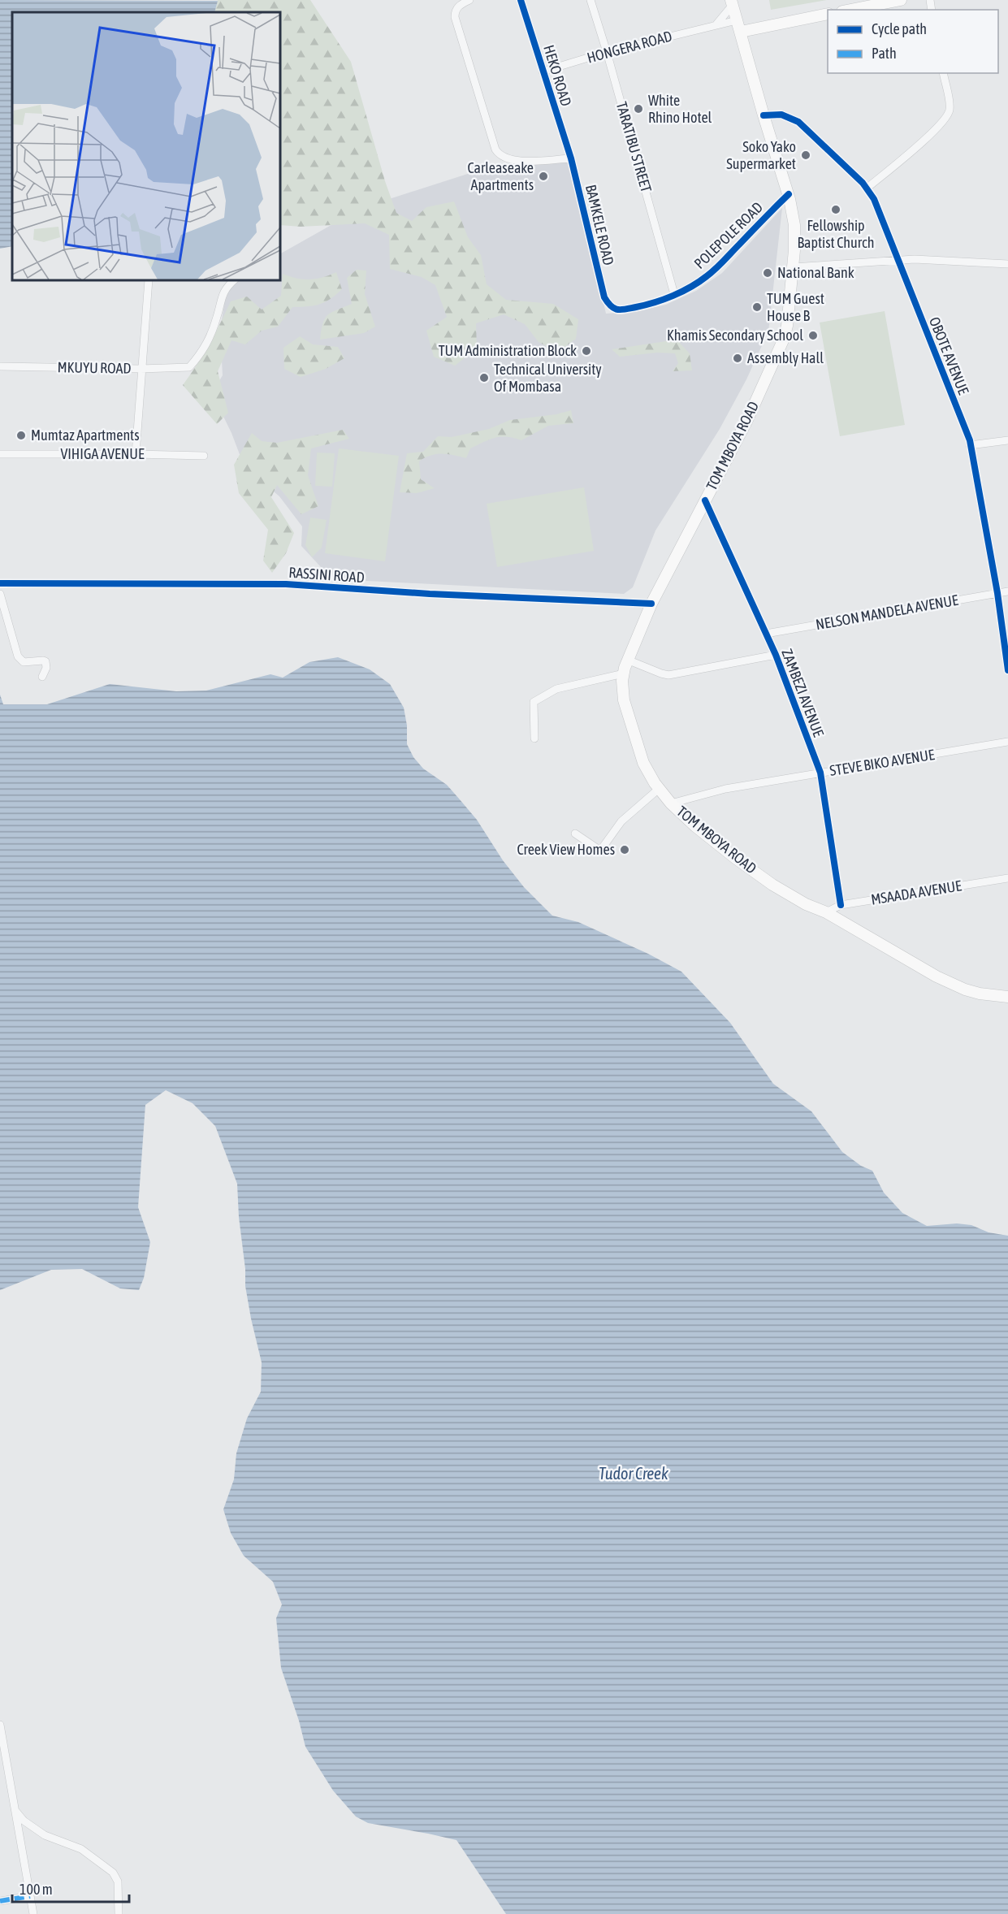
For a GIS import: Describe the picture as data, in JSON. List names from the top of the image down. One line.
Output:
{"streets":{"main road":["TOM MBOYA ROAD"],"street":["HONGERA ROAD","HEKO ROAD","TARATIBU STREET","BAMKELE ROAD","POLEPOLE ROAD","OBOTE AVENUE","MKUYU ROAD","VIHIGA AVENUE","RASSINI ROAD","NELSON MANDELA AVENUE","ZAMBEZI AVENUE","STEVE BIKO AVENUE","MSAADA AVENUE"]},"crossings":[["HONGERA ROAD","HEKO ROAD"],["HONGERA ROAD","TARATIBU STREET"],["HONGERA ROAD","TOM MBOYA ROAD"],["HEKO ROAD","BAMKELE ROAD"],["TARATIBU STREET","POLEPOLE ROAD"],["BAMKELE ROAD","POLEPOLE ROAD"],["POLEPOLE ROAD","TOM MBOYA ROAD"],["OBOTE AVENUE","TOM MBOYA ROAD"],["OBOTE AVENUE","NELSON MANDELA AVENUE"],["TOM MBOYA ROAD","RASSINI ROAD"],["TOM MBOYA ROAD","ZAMBEZI AVENUE"],["TOM MBOYA ROAD","STEVE BIKO AVENUE"],["TOM MBOYA ROAD","MSAADA AVENUE"],["NELSON MANDELA AVENUE","ZAMBEZI AVENUE"],["ZAMBEZI AVENUE","STEVE BIKO AVENUE"],["ZAMBEZI AVENUE","MSAADA AVENUE"]],"water":["Tudor Creek"],"places":["White Rhino Hotel","Soko Yako Supermarket","Carleaseake Apartments","Fellowship Baptist Church","National Bank","TUM Guest House B","Khamis Secondary School","TUM Administration Block","Assembly Hall","Technical University Of Mombasa","Mumtaz Apartments","Creek View Homes"],"legend":["Cycle path","Path"],"scale_bar":"100 m"}
